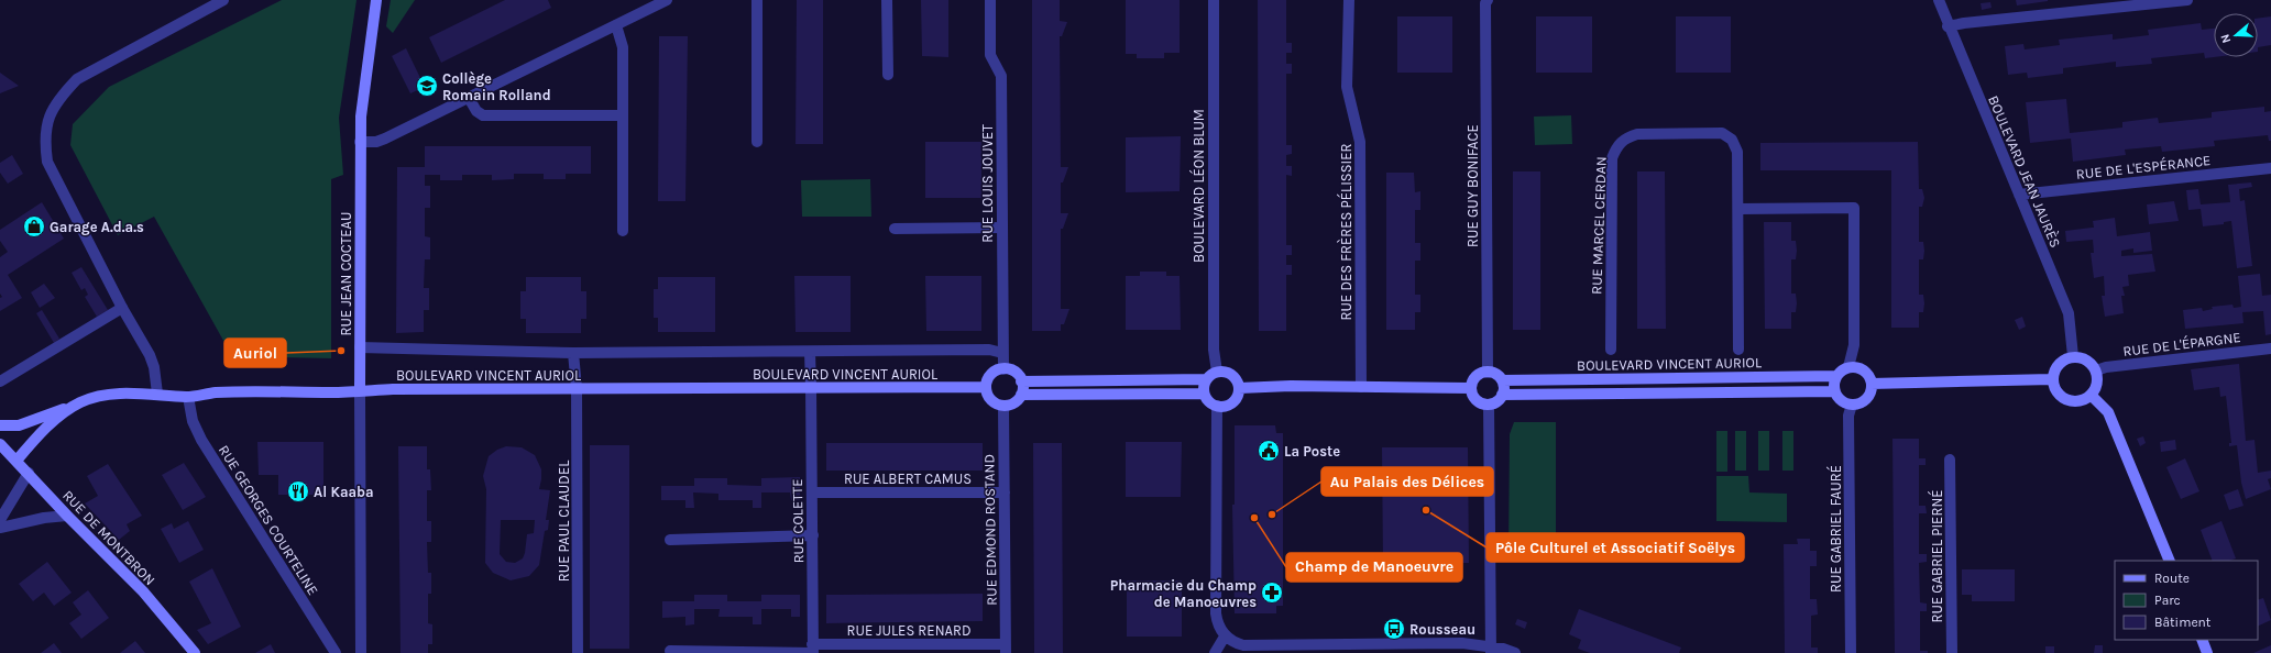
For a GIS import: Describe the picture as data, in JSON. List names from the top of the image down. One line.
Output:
{"streets":{"street":["RUE DE L'ESPÉRANCE","BOULEVARD JEAN JAURÈS","RUE LOUIS JOUVET","BOULEVARD LÉON BLUM","RUE GUY BONIFACE","RUE MARCEL CERDAN","RUE DES FRÈRES PÉLISSIER","RUE JEAN COCTEAU","RUE DE L'ÉPARGNE","BOULEVARD VINCENT AURIOL","RUE ALBERT CAMUS","RUE GEORGES COURTELINE","RUE PAUL CLAUDEL","RUE COLETTE","RUE GABRIEL FAURÉ","RUE EDMOND ROSTAND","RUE DE MONTBRON","RUE GABRIEL PIERNÉ","RUE JULES RENARD"]},"crossings":[["RUE DE L'ESPÉRANCE","BOULEVARD JEAN JAURÈS"],["BOULEVARD JEAN JAURÈS","RUE DE L'ÉPARGNE"],["RUE LOUIS JOUVET","BOULEVARD VINCENT AURIOL"],["RUE LOUIS JOUVET","RUE EDMOND ROSTAND"],["RUE GUY BONIFACE","BOULEVARD VINCENT AURIOL"],["RUE JEAN COCTEAU","BOULEVARD VINCENT AURIOL"],["BOULEVARD VINCENT AURIOL","RUE GEORGES COURTELINE"],["BOULEVARD VINCENT AURIOL","RUE PAUL CLAUDEL"],["BOULEVARD VINCENT AURIOL","RUE COLETTE"],["BOULEVARD VINCENT AURIOL","RUE GABRIEL FAURÉ"],["BOULEVARD VINCENT AURIOL","RUE EDMOND ROSTAND"],["BOULEVARD VINCENT AURIOL","RUE DE MONTBRON"],["RUE ALBERT CAMUS","RUE COLETTE"],["RUE ALBERT CAMUS","RUE EDMOND ROSTAND"],["RUE COLETTE","RUE JULES RENARD"],["RUE EDMOND ROSTAND","RUE JULES RENARD"]],"places":{"school or university":["Collège Romain Rolland"],"shop":["Garage A.d.a.s"],"other":["Auriol","Pôle Culturel et Associatif Soëlys","Au Palais des Délices","Champ de Manoeuvre"],"public building":["La Poste"],"restaurant":["Al Kaaba"],"pharmacy":["Pharmacie du Champ de Manoeuvres"],"bus stop":["Rousseau"]},"legend":["Route","Parc","Bâtiment"],"north":"left"}
